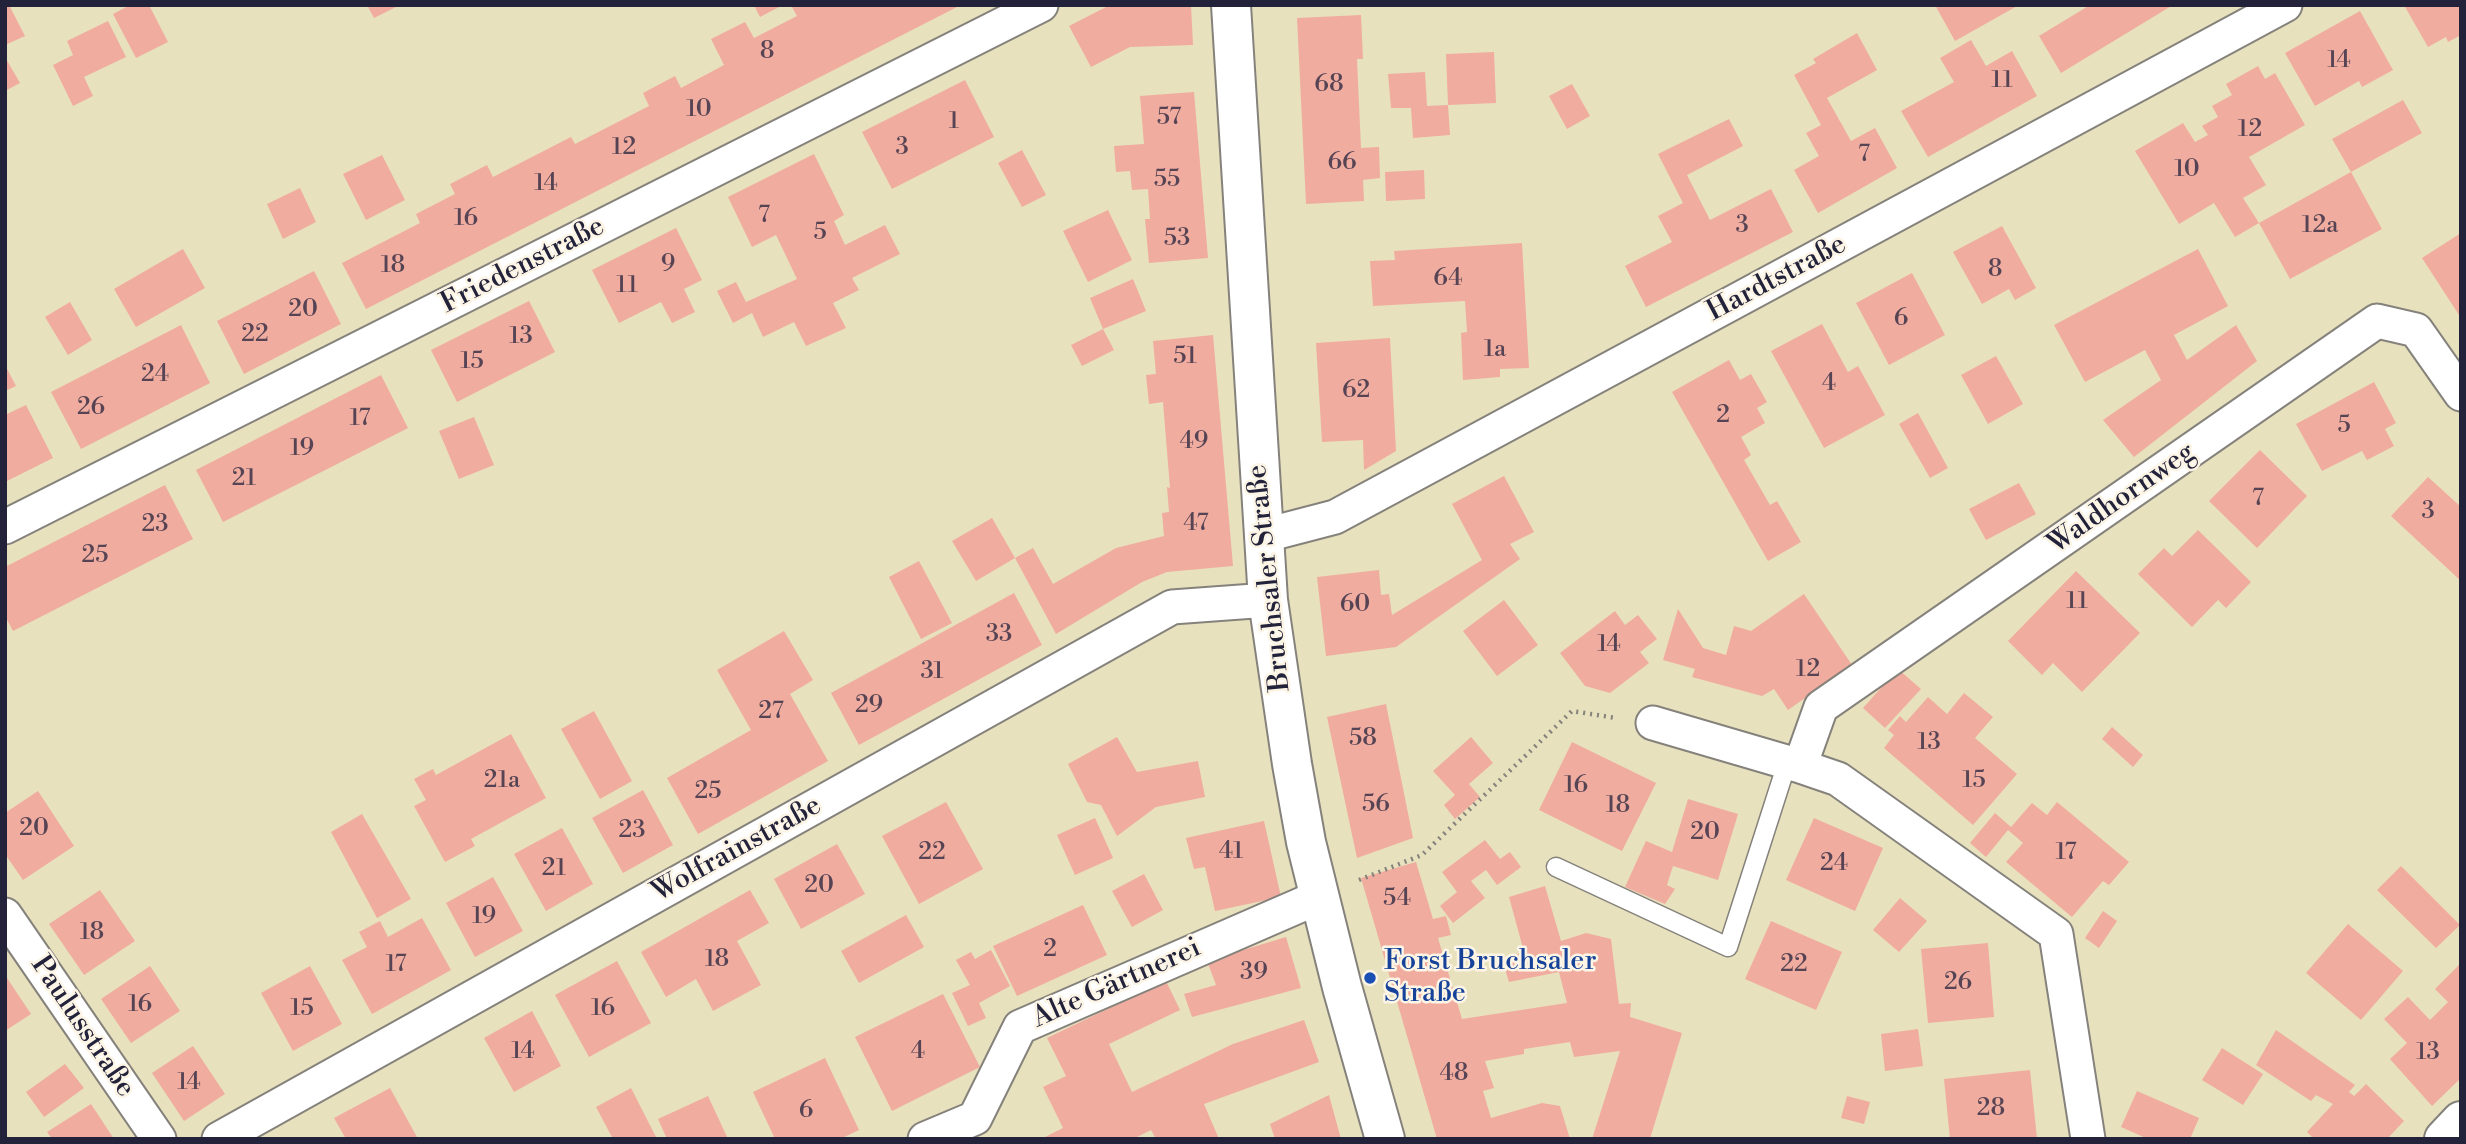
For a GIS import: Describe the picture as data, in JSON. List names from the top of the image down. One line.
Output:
{"streets":{"street":["Friedenstraße","Hardtstraße","Waldhornweg","Bruchsaler Straße","Wolfrainstraße","Alte Gärtnerei","Paulusstraße"]},"crossings":[["Hardtstraße","Bruchsaler Straße"],["Bruchsaler Straße","Wolfrainstraße"],["Bruchsaler Straße","Alte Gärtnerei"]],"places":["Forst Bruchsaler Straße"],"house_numbers":["8","14","11","68","10","57","1","12","12","3","7","66","10","55","14","7","16","3","12a","5","53","9","18","8","64","11","20","6","22","13","1a","51","15","24","4","62","26","2","17","5","49","19","21","7","3","47","23","25","11","60","33","14","12","31","29","27","58","13","21a","15","16","25","56","18","20","23","20","41","22","17","24","21","20","54","19","18","2","18","17","22","39","26","16","15","16","14","4","13","48","14","28","6"]}
